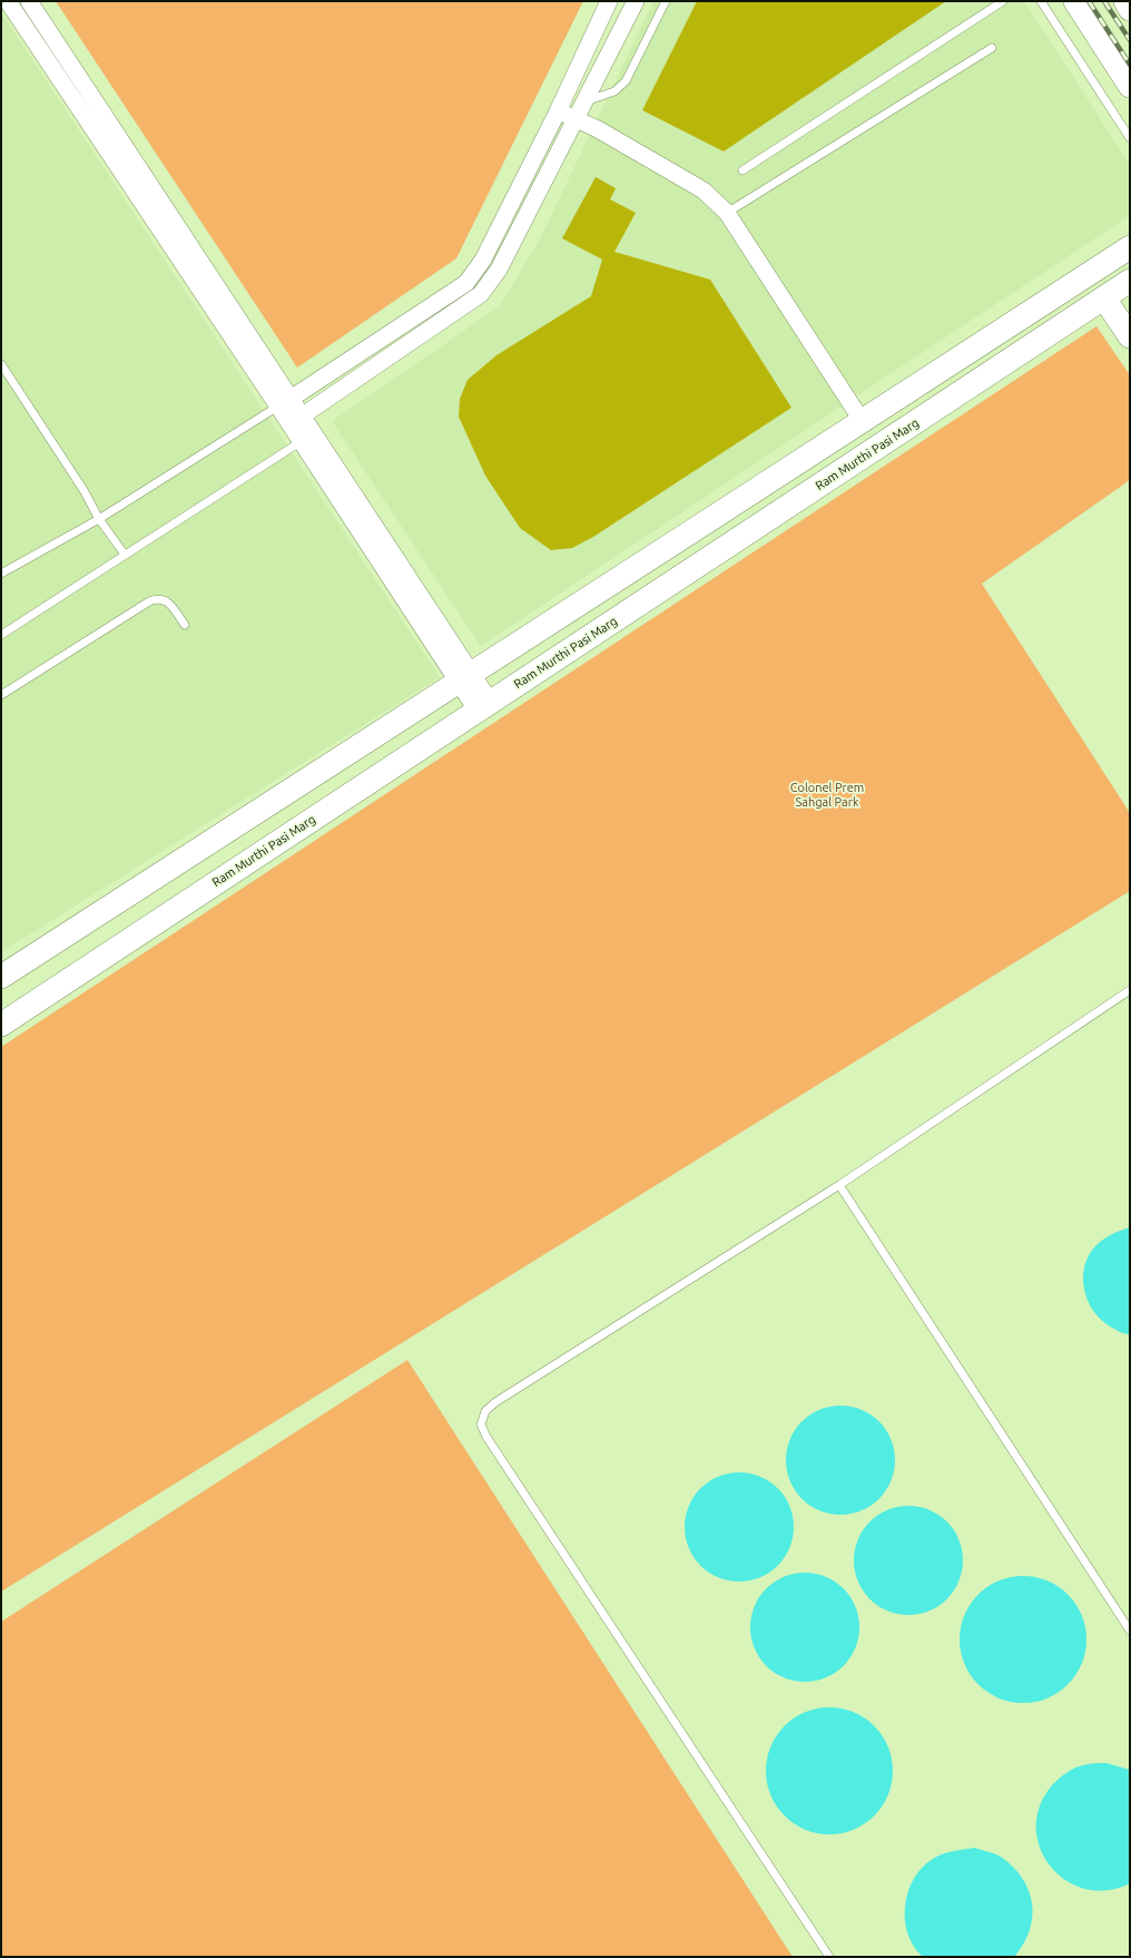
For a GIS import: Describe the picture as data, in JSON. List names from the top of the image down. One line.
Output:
{"streets":{"street":["Ram Murthi Pasi Marg"]},"parks":["Colonel Prem Sahgal Park"]}
